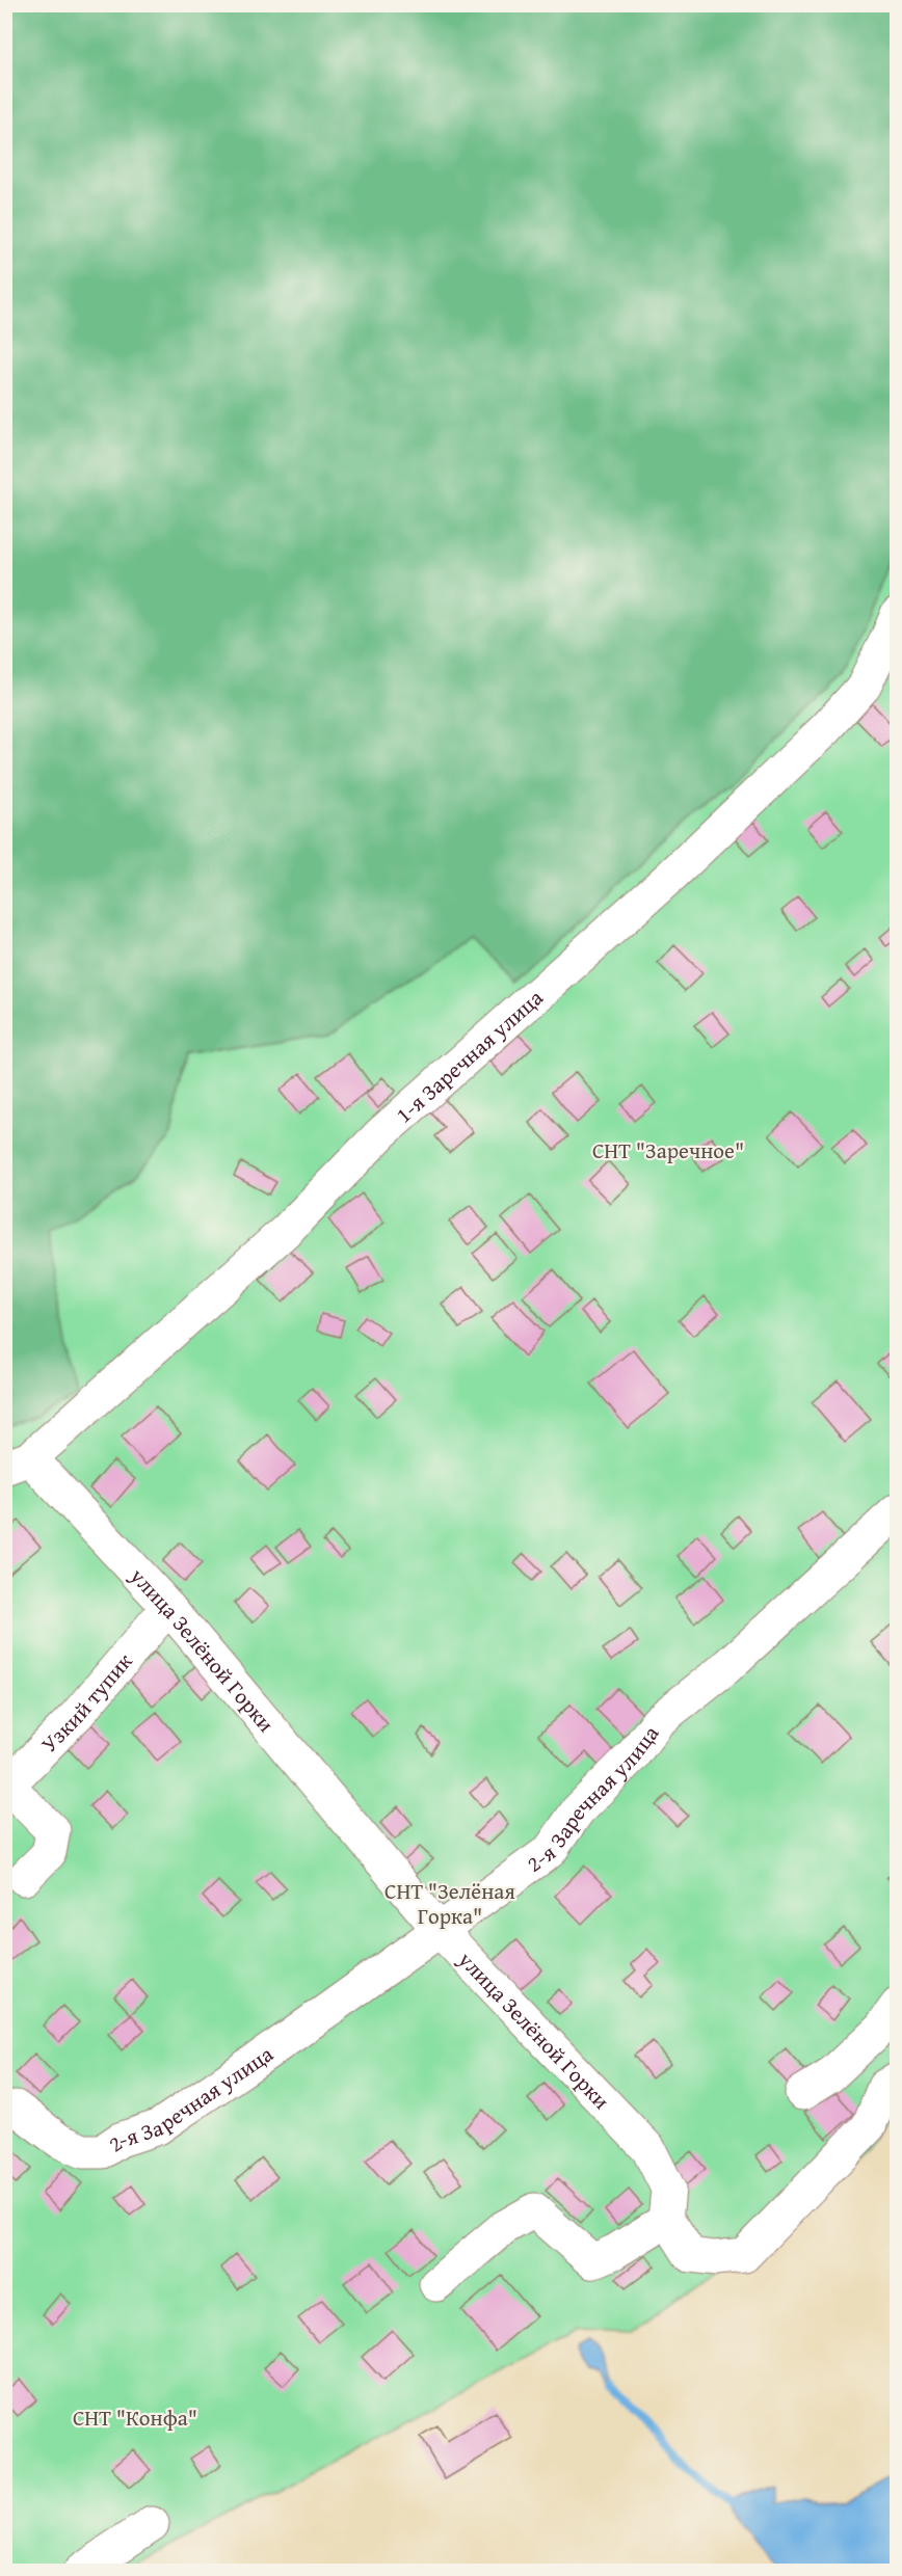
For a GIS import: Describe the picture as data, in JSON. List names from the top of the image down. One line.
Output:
{"streets":{"street":["1-я Заречная улица","улица Зелёной Горки","Узкий тупик","2-я Заречная улица"]},"crossings":[["1-я Заречная улица","улица Зелёной Горки"],["улица Зелёной Горки","Узкий тупик"],["улица Зелёной Горки","2-я Заречная улица"]],"parks":["СНТ \"Заречное\"","СНТ \"Зелёная Горка\"","СНТ \"Конфа\""]}
